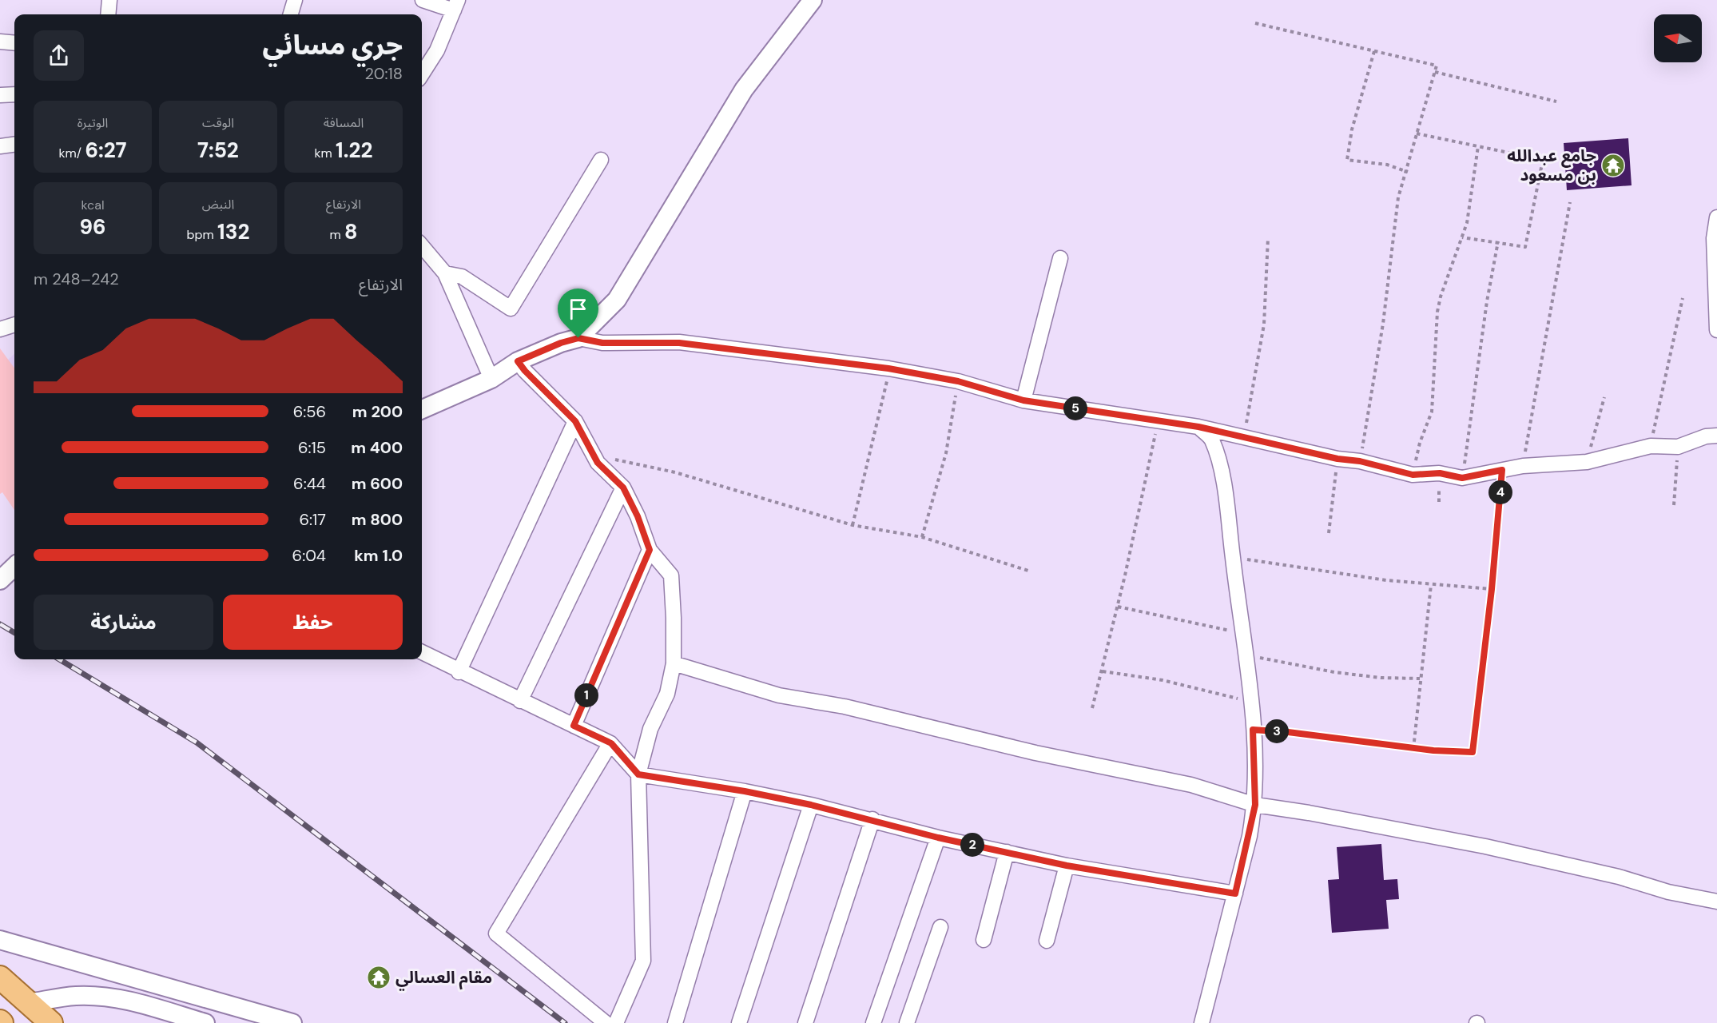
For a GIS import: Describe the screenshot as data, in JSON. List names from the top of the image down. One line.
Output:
{"places":{"temple":["جامع عبدالله بن مسعود","مقام العسالي"]},"north":"left","page":{"heading":["جري مسائي","20:18"],"stats":[["المسافة","1.22 km"],["الوقت","7:52"],["الوتيرة","6:27 /km"],["الارتفاع","8 m"],["النبض","132 bpm"],["kcal","96"]],"chart":["الارتفاع","242–248 m"],"list":[{"name":"200 m","note":"6:56"},{"name":"400 m","note":"6:15"},{"name":"600 m","note":"6:44"},{"name":"800 m","note":"6:17"},{"name":"1.0 km","note":"6:04"}],"pins":["5","4","1","3","2"],"buttons":["حفظ","مشاركة"]}}
